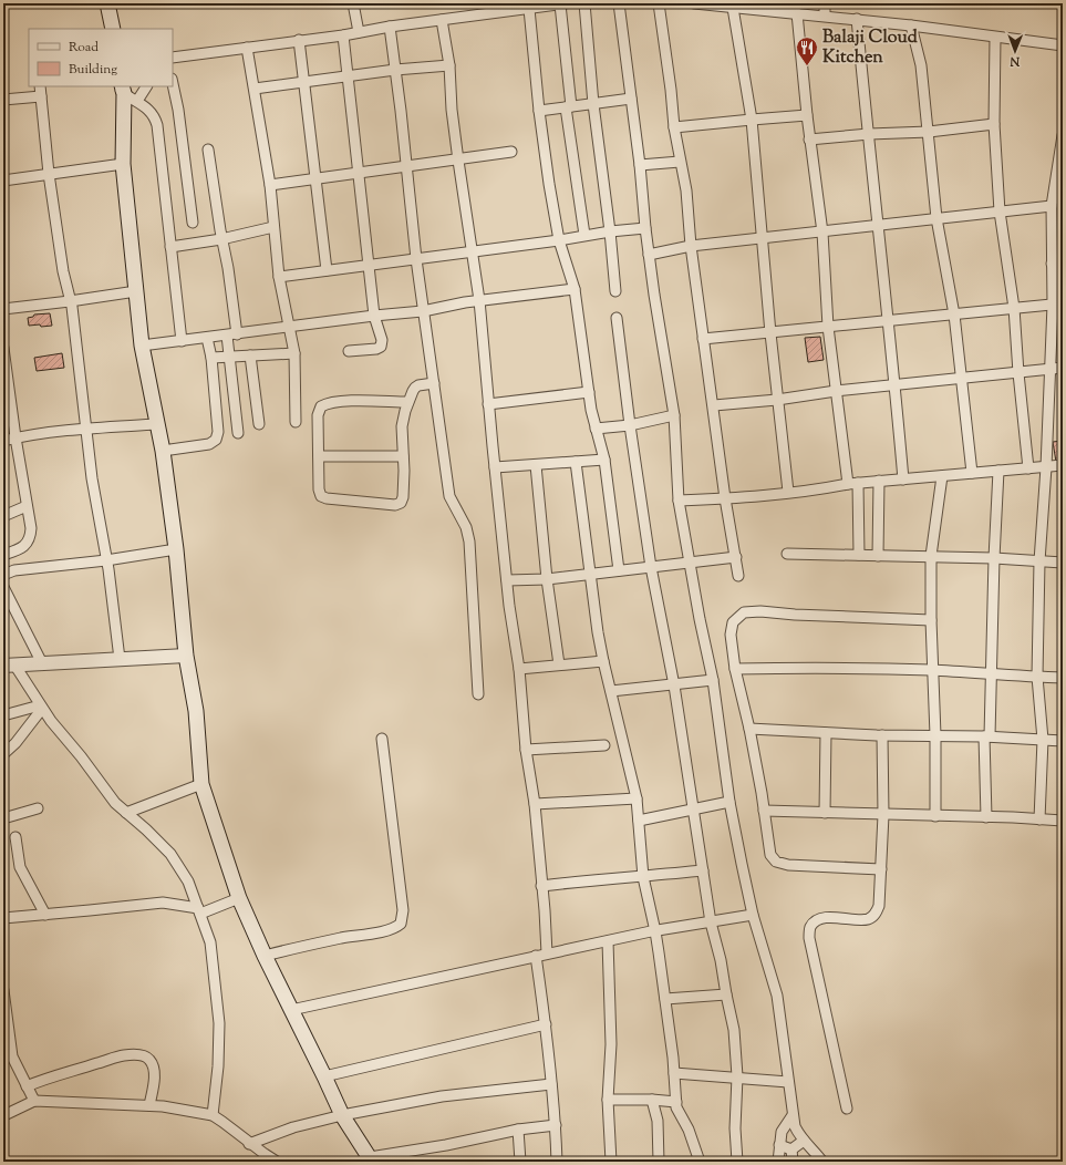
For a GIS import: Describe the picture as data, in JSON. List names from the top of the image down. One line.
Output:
{"places":{"restaurant":["Balaji Cloud Kitchen"]},"legend":["Road","Building"],"north":"bottom"}
